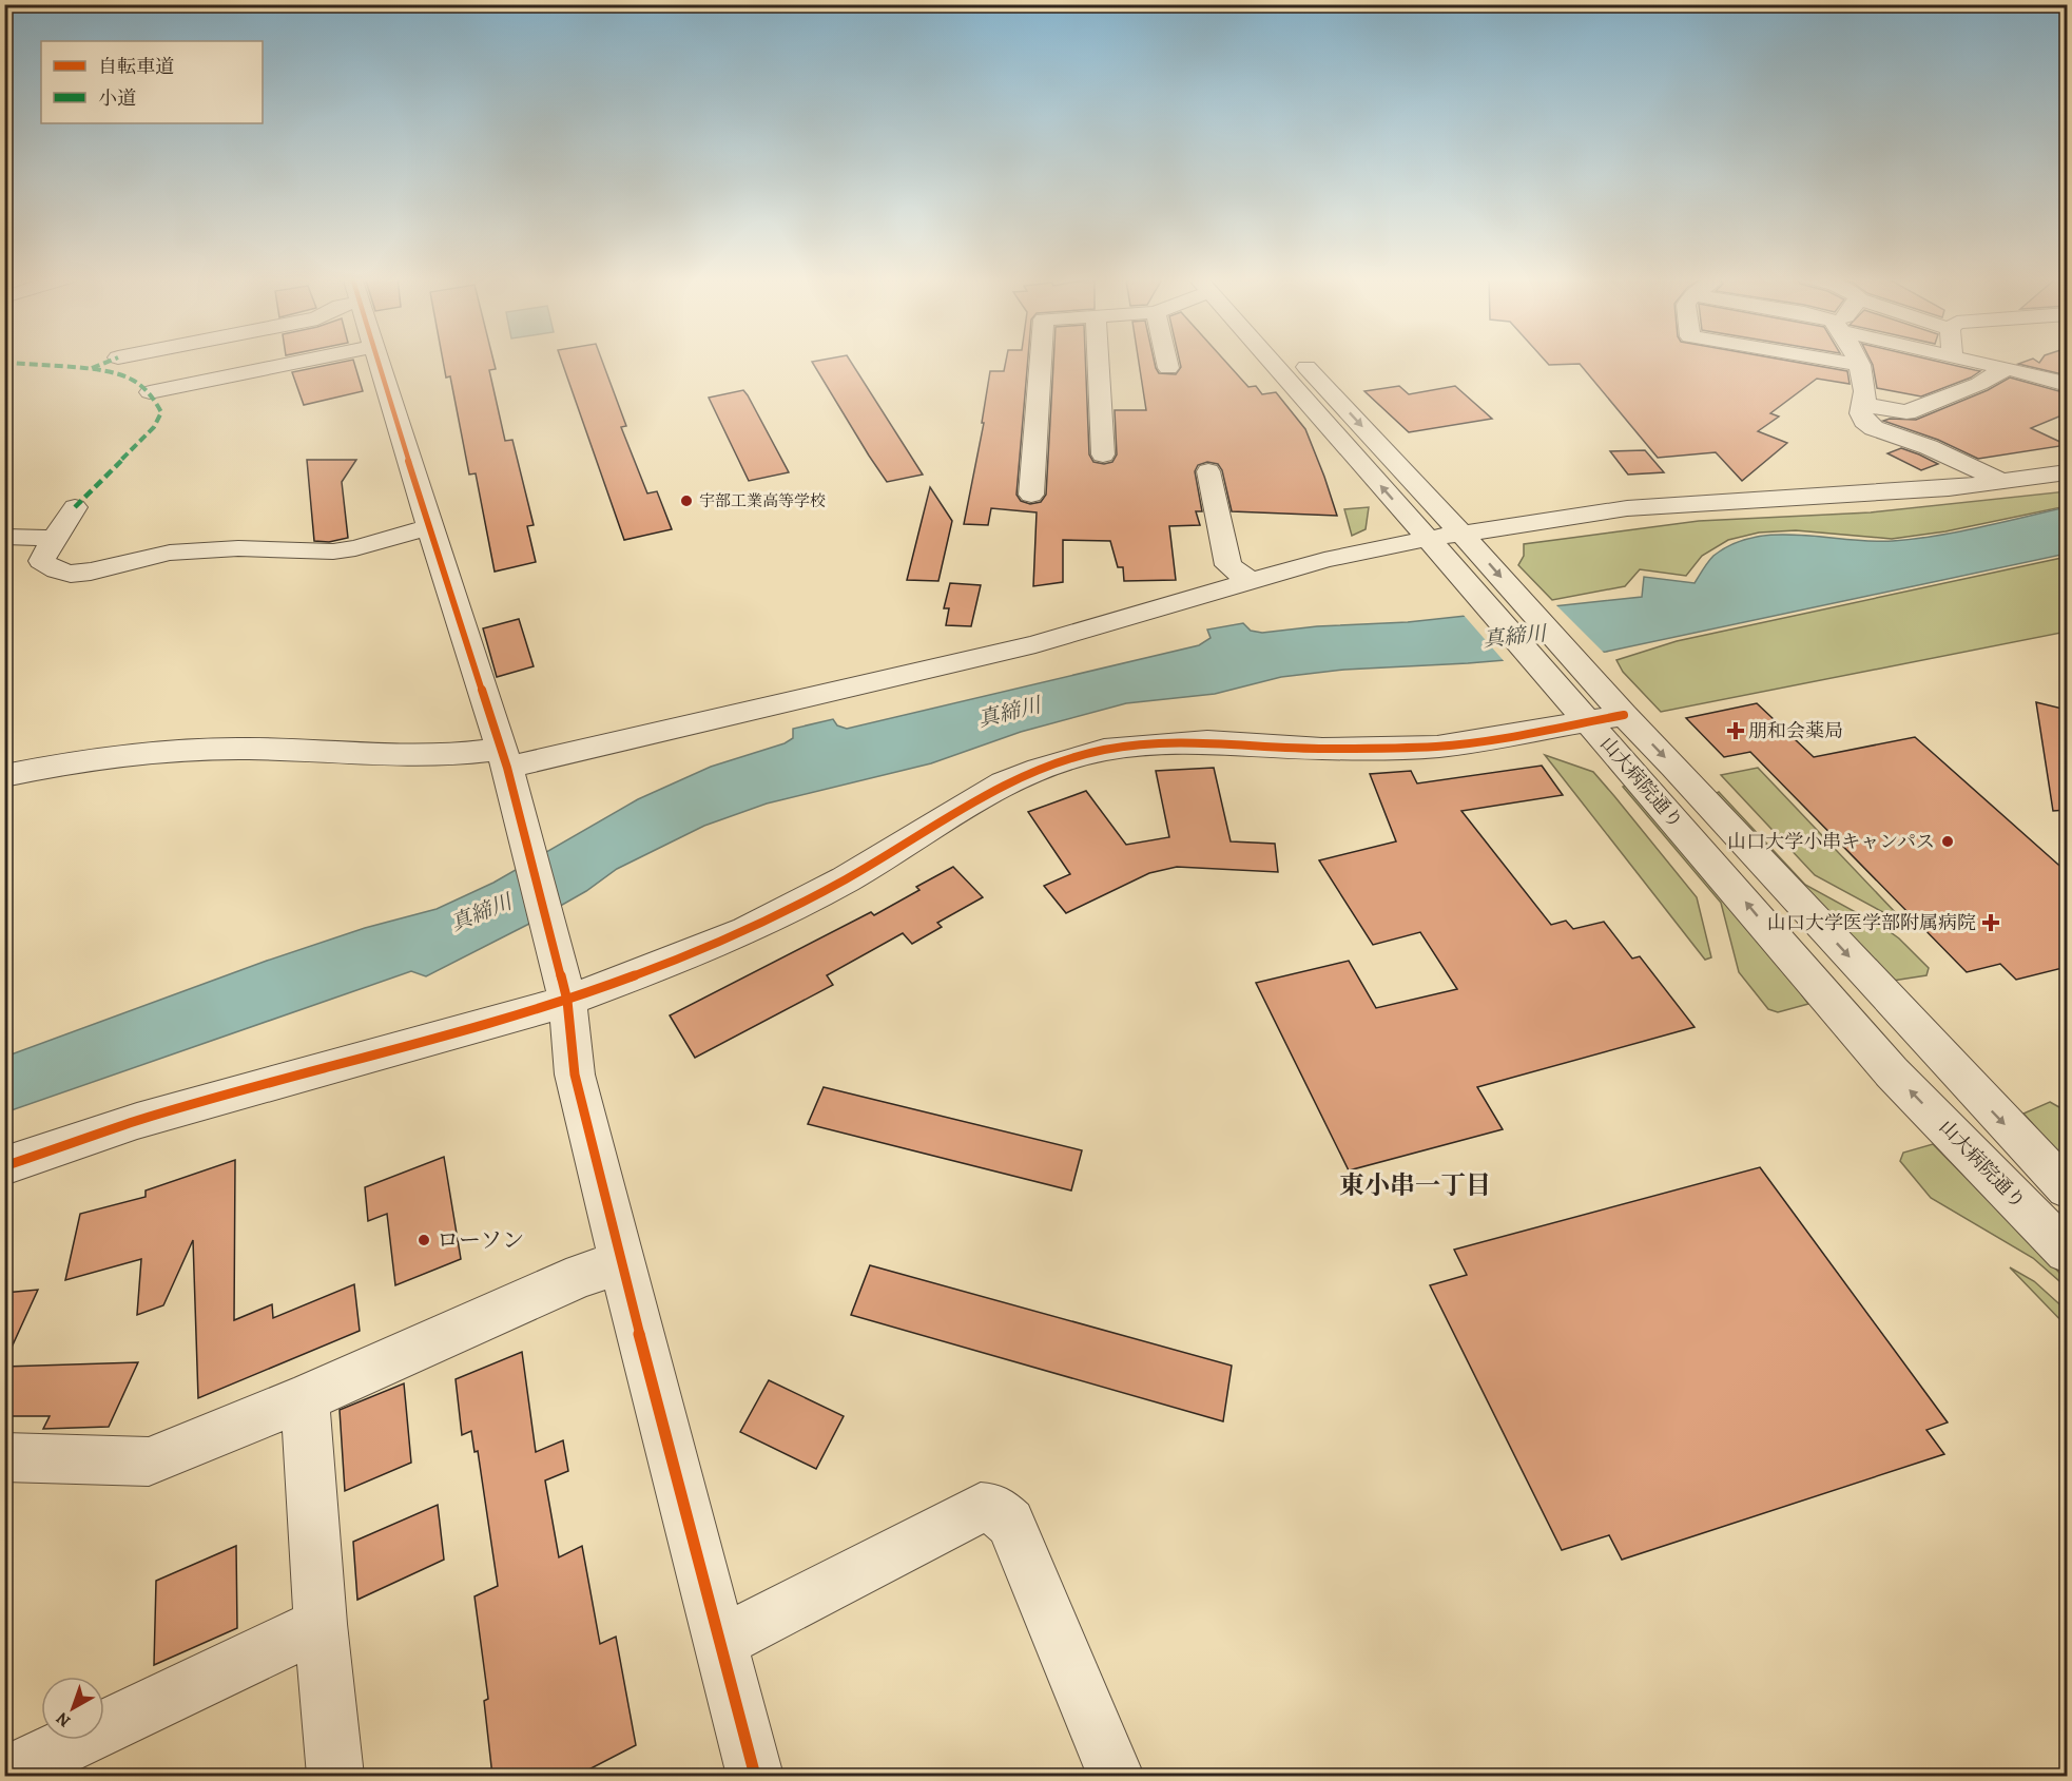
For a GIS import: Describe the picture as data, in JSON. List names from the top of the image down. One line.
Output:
{"streets":{"street":["山大病院通り"]},"districts":["東小串一丁目"],"water":["真締川"],"places":{"other":["宇部工業高等学校","山口大学小串キャンパス","ローソン"],"health":["朋和会薬局","山口大学医学部附属病院"]},"legend":["自転車道","小道"],"north":"bottom left"}
